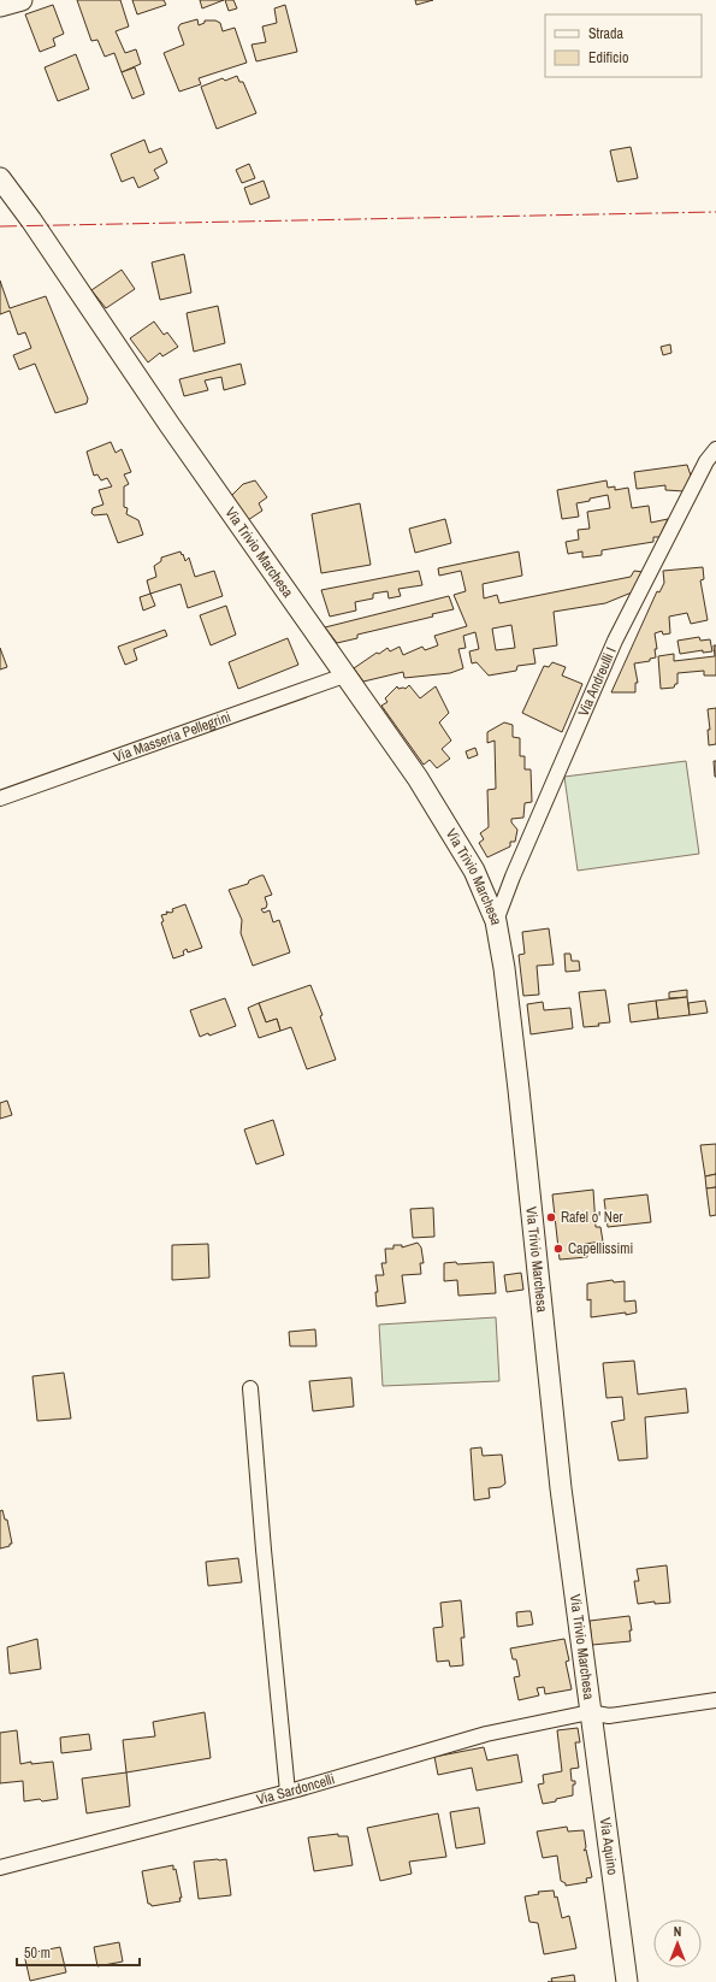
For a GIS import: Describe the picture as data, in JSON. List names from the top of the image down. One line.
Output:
{"streets":{"street":["Via Trivio Marchesa","Via Andreulli I","Via Masseria Pellegrini","Via Sardoncelli","Via Aquino"]},"crossings":[["Via Trivio Marchesa","Via Andreulli I"],["Via Trivio Marchesa","Via Masseria Pellegrini"],["Via Trivio Marchesa","Via Sardoncelli"],["Via Trivio Marchesa","Via Aquino"],["Via Sardoncelli","Via Aquino"]],"places":["Rafel o' Ner","Capellissimi"],"legend":["Strada","Edificio"],"scale_bar":"50 m","north":"top"}
